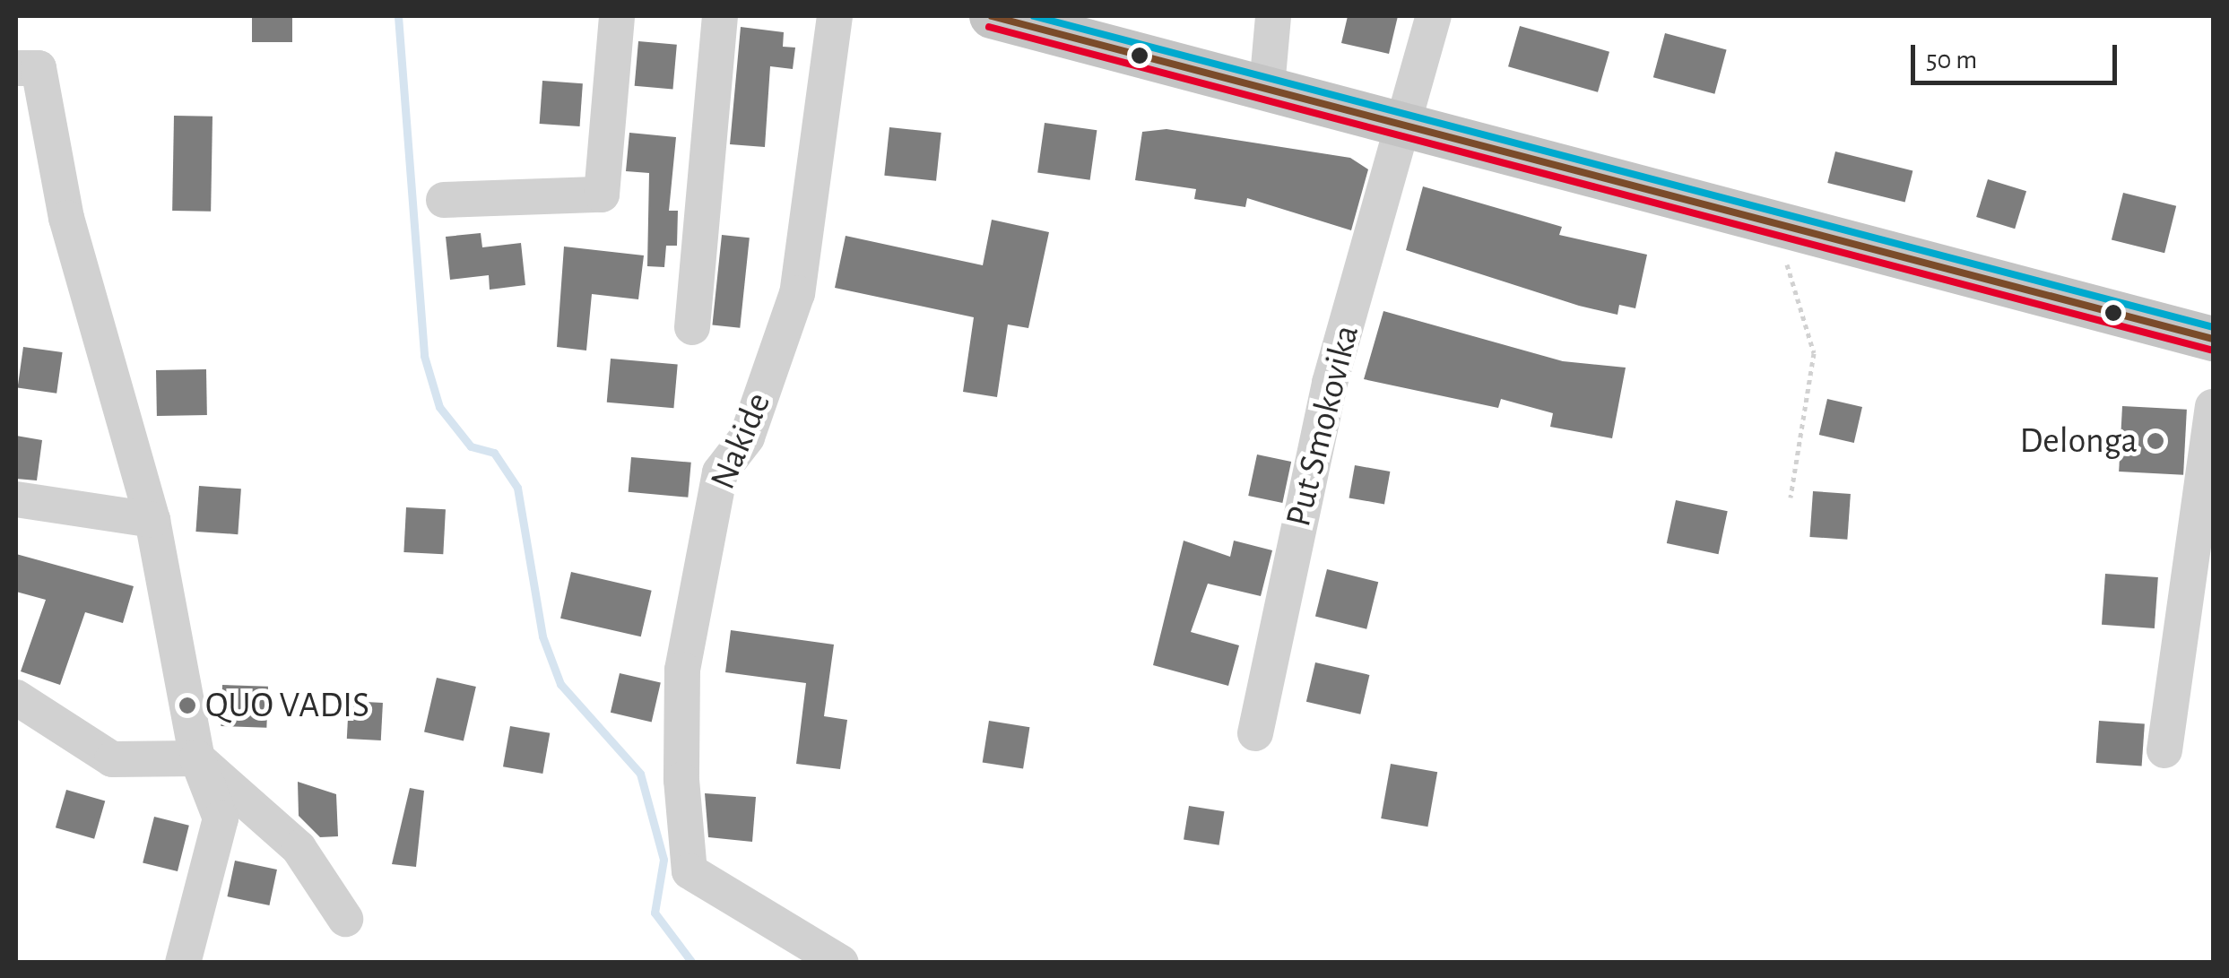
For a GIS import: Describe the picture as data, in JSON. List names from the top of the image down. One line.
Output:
{"streets":{"street":["Put Smokovika","Nakide"]},"places":["Delonga","QUO VADIS"],"scale_bar":"50 m"}
